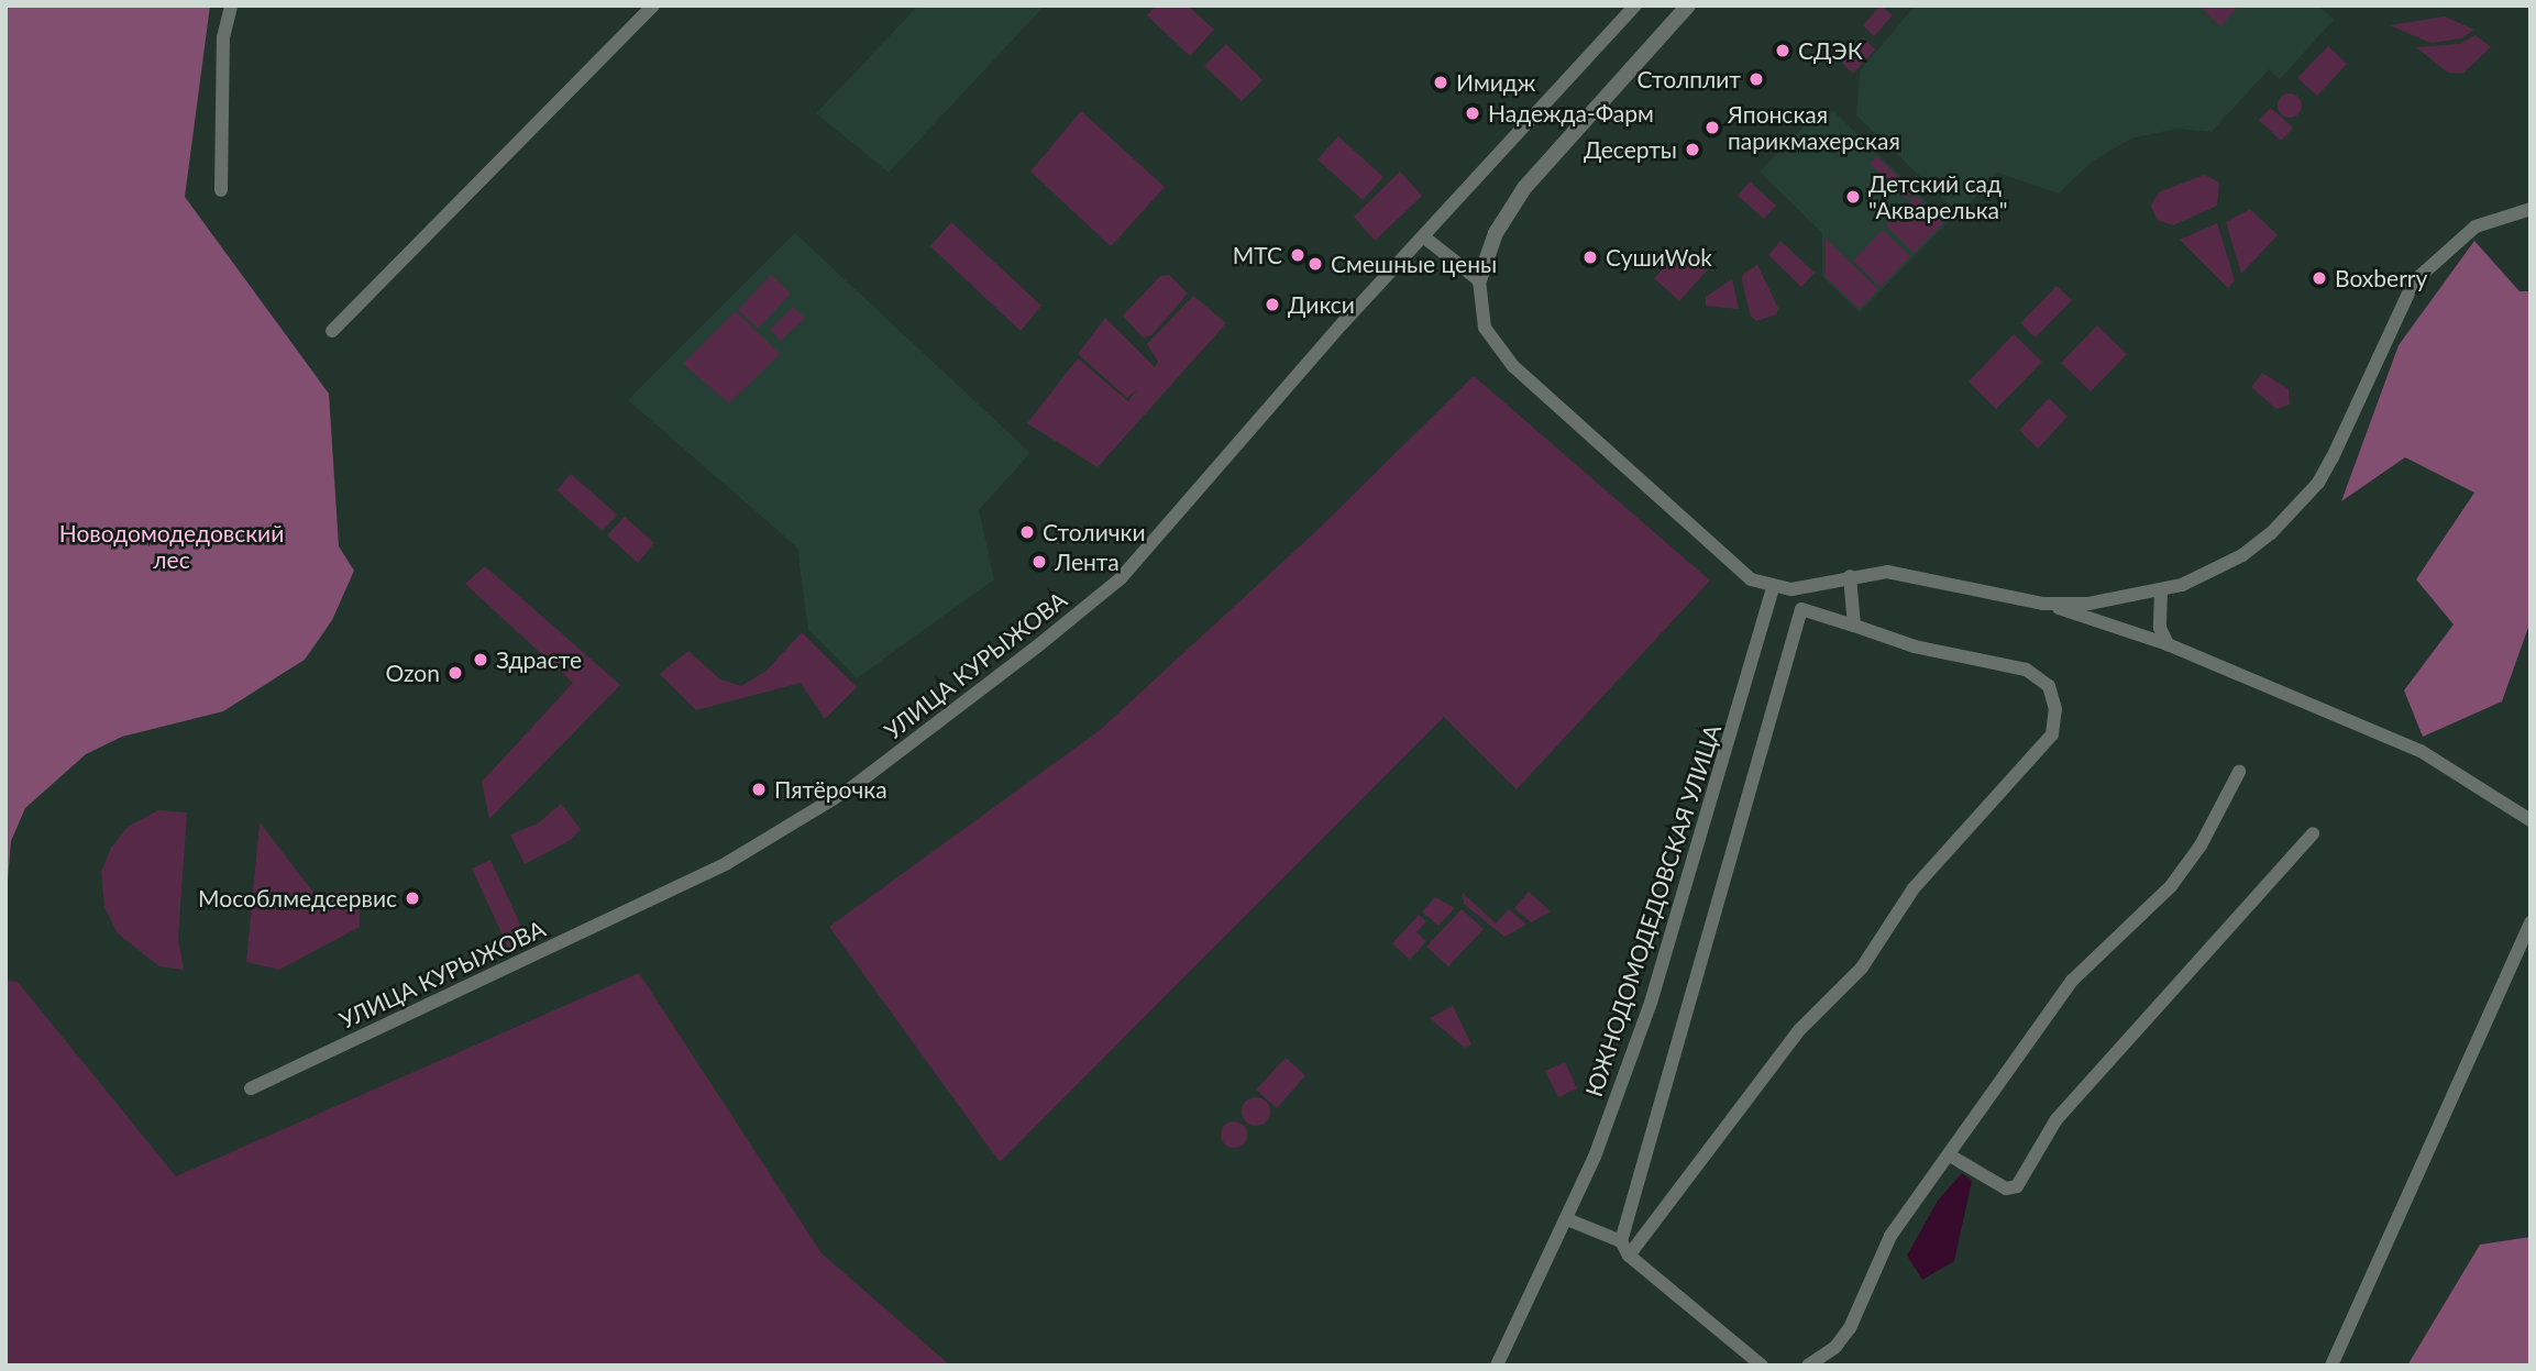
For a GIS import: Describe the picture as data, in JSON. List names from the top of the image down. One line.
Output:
{"streets":{"street":["УЛИЦА КУРЫЖОВА","ЮЖНОДОМОДЕДОВСКАЯ УЛИЦА"]},"parks":["Новодомодедовский лес"],"places":["СДЭК","Столплит","Имидж","Надежда-Фарм","Японская парикмахерская","Десерты","Детский сад \"Акварелька\"","МТС","СушиWok","Смешные цены","Boxberry","Дикси","Столички","Лента","Здрасте","Ozon","Пятёрочка","Мособлмедсервис"]}
